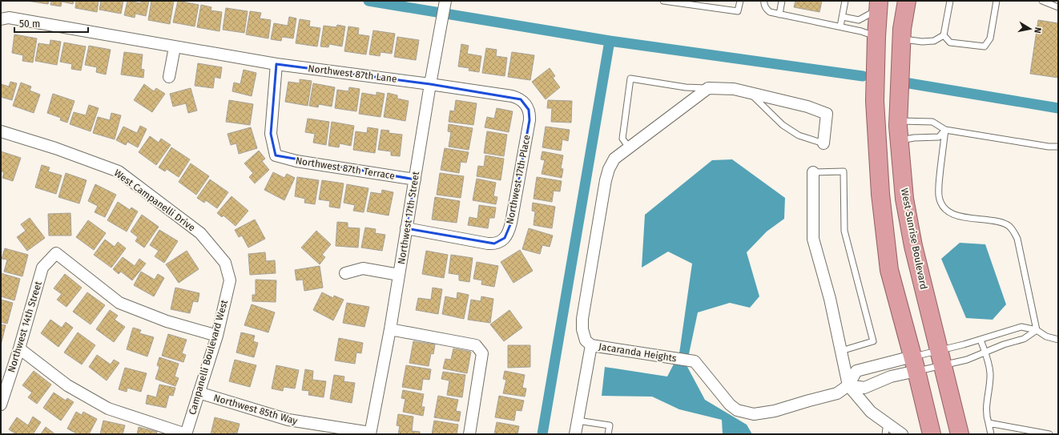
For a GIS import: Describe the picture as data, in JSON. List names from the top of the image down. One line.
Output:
{"streets":{"highway":["West Sunrise Boulevard"],"street":["Northwest 87th Lane","Northwest 87th Terrace","Northwest 17th Place","West Campanelli Drive","Northwest 17th Street","Northwest 14th Street","Jacaranda Heights","Campanelli Boulevard West","Northwest 85th Way"]},"crossings":[["Northwest 87th Lane","Northwest 87th Terrace"],["Northwest 87th Lane","Northwest 17th Place"],["Northwest 87th Lane","Northwest 17th Street"],["Northwest 87th Terrace","Northwest 17th Street"],["Northwest 17th Place","Northwest 17th Street"],["West Campanelli Drive","Campanelli Boulevard West"],["Northwest 17th Street","Northwest 85th Way"],["Northwest 14th Street","Campanelli Boulevard West"],["Campanelli Boulevard West","Northwest 85th Way"]],"scale_bar":"50 m","north":"right"}
